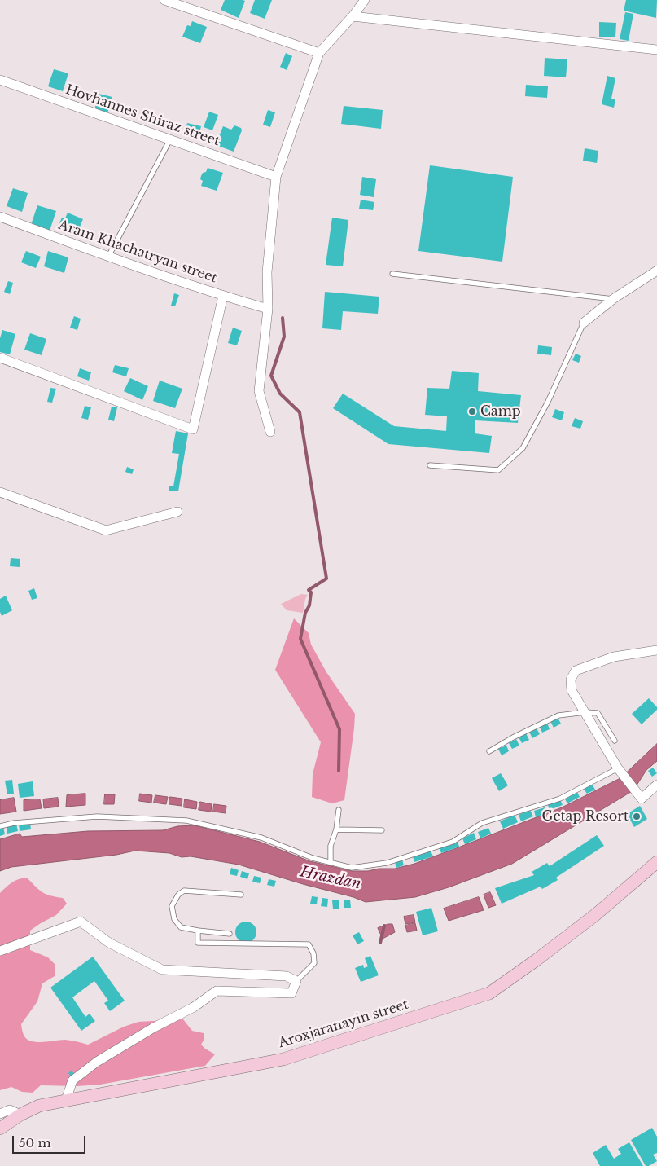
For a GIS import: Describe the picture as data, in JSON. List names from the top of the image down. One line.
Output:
{"streets":{"main road":["Aroxjaranayin street"],"street":["Hovhannes Shiraz street","Aram Khachatryan street"]},"water":["Hrazdan"],"places":["Camp","Getap Resort"],"scale_bar":"50 m"}
